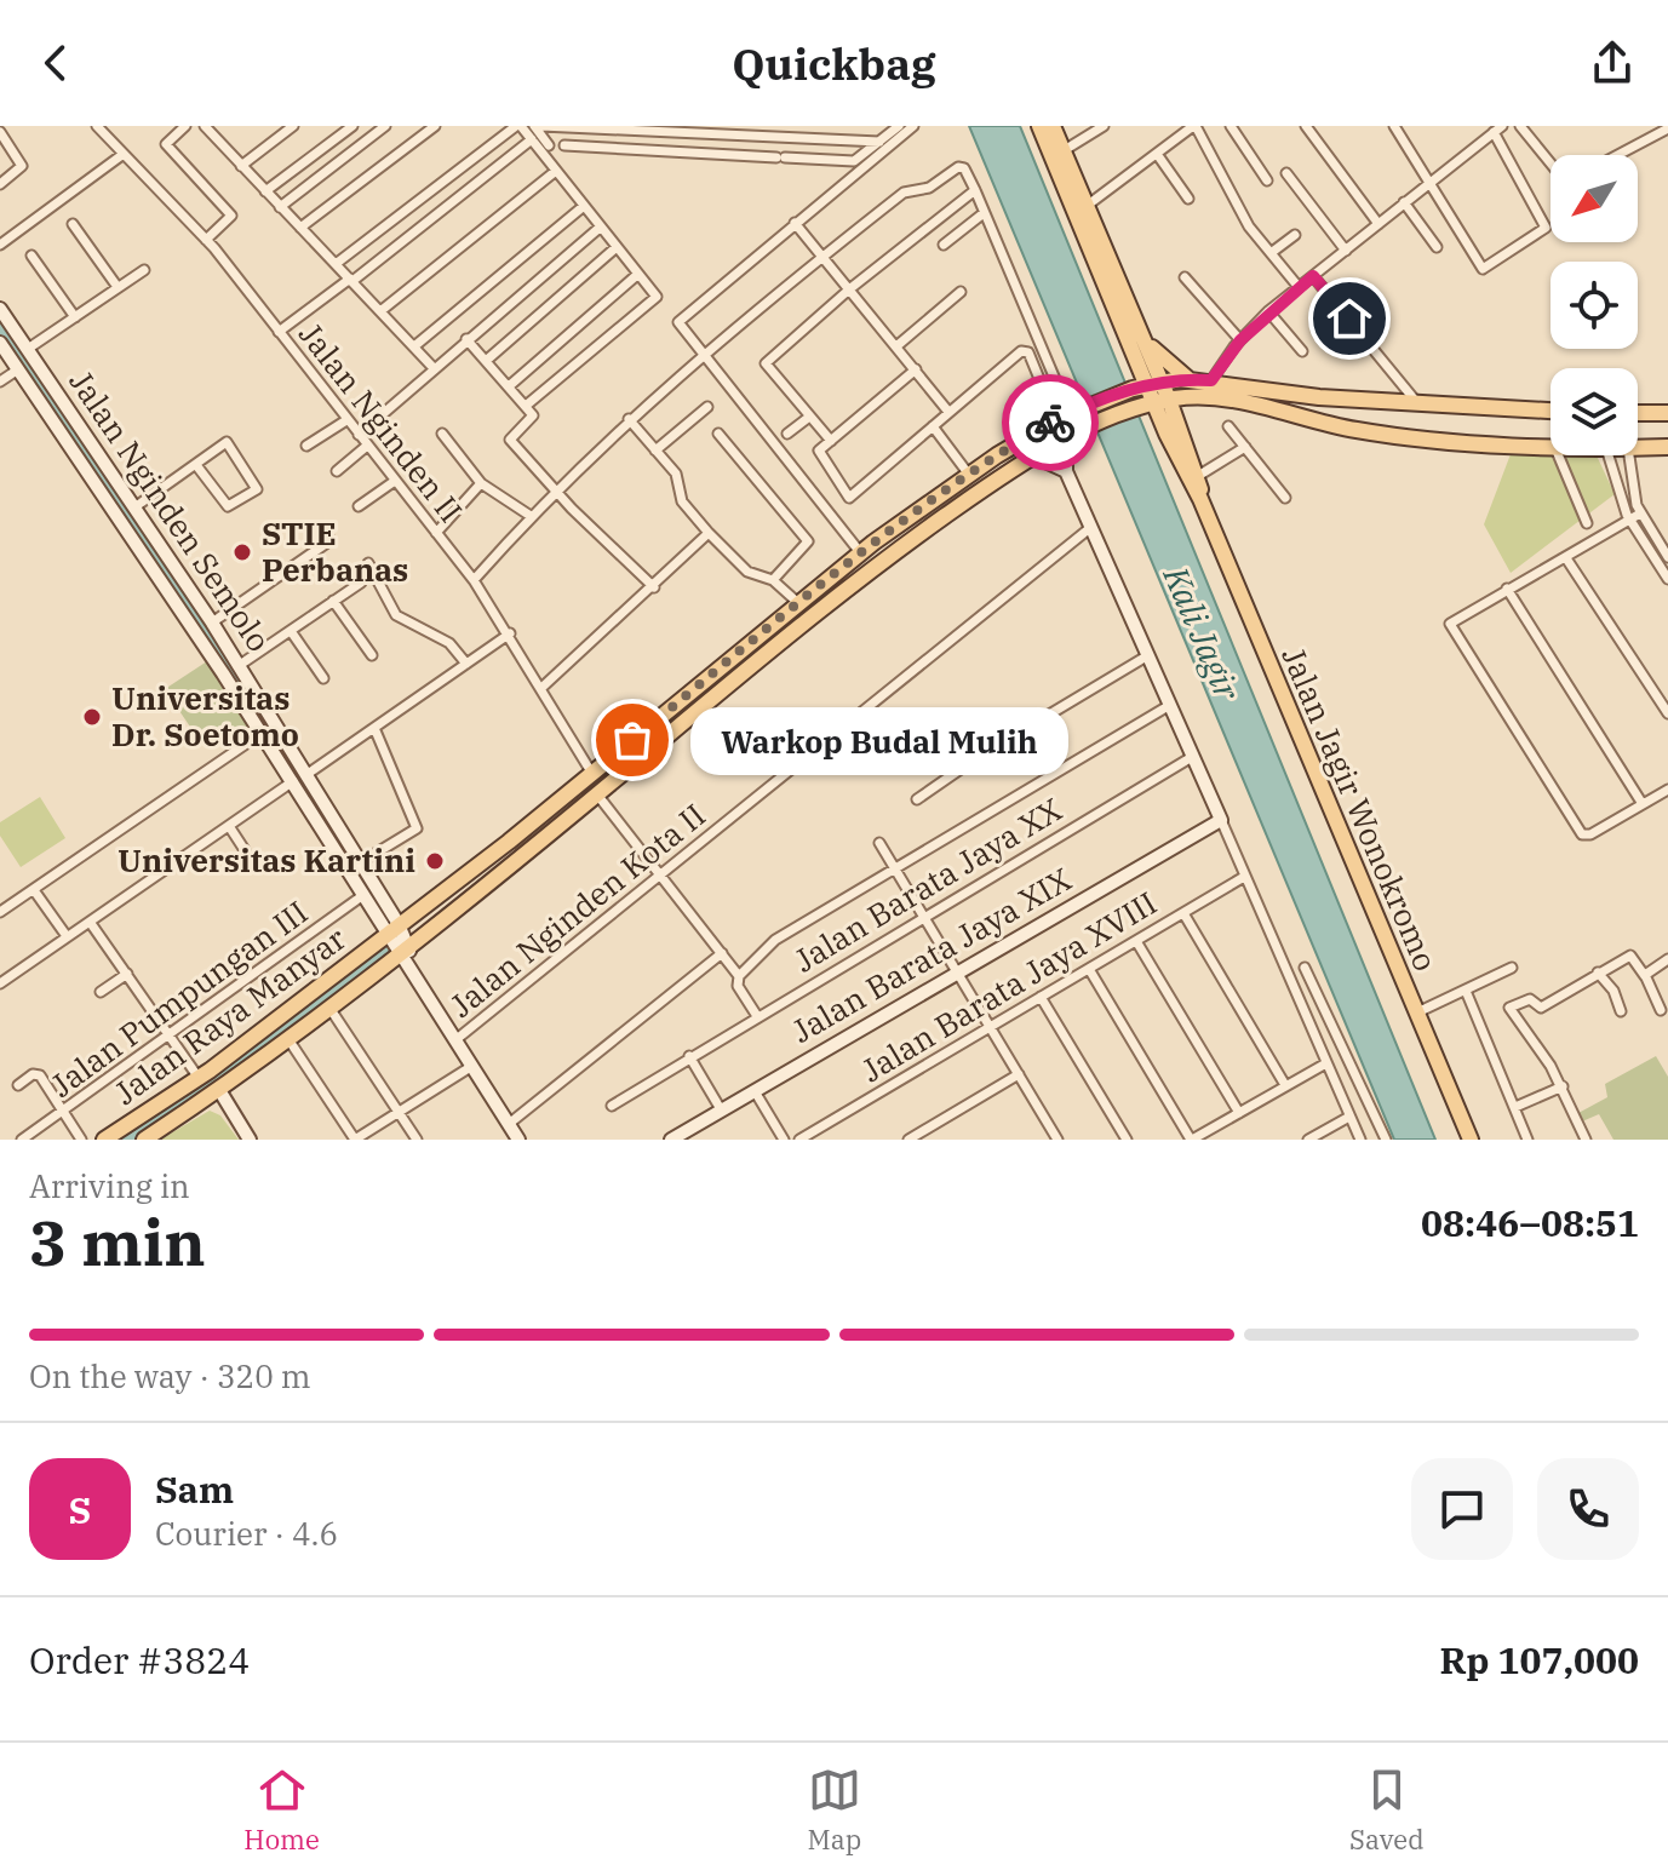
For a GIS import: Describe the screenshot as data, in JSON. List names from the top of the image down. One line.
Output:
{"streets":{"main road":["Jalan Nginden Semolo","Jalan Jagir Wonokromo","Jalan Barata Jaya XIX","Jalan Raya Manyar"],"street":["Jalan Nginden II","Jalan Barata Jaya XX","Jalan Nginden Kota II","Jalan Barata Jaya XVIII","Jalan Pumpungan III"]},"crossings":[["Jalan Nginden Semolo","Jalan Pumpungan III"],["Jalan Nginden Semolo","Jalan Raya Manyar"]],"water":["Kali Jagir"],"places":["STIE Perbanas","Universitas Dr. Soetomo","Warkop Budal Mulih","Universitas Kartini"],"north":"bottom left","page":{"header":"Quickbag","bubble":"Warkop Budal Mulih","heading":["3 min","Arriving in","08:46–08:51"],"panel":["Sam","Courier · 4.6","Order #3824","Rp 107,000"],"bar":"On the way · 320 m","round":"S","tabs":["Home","Map","Saved"]}}
